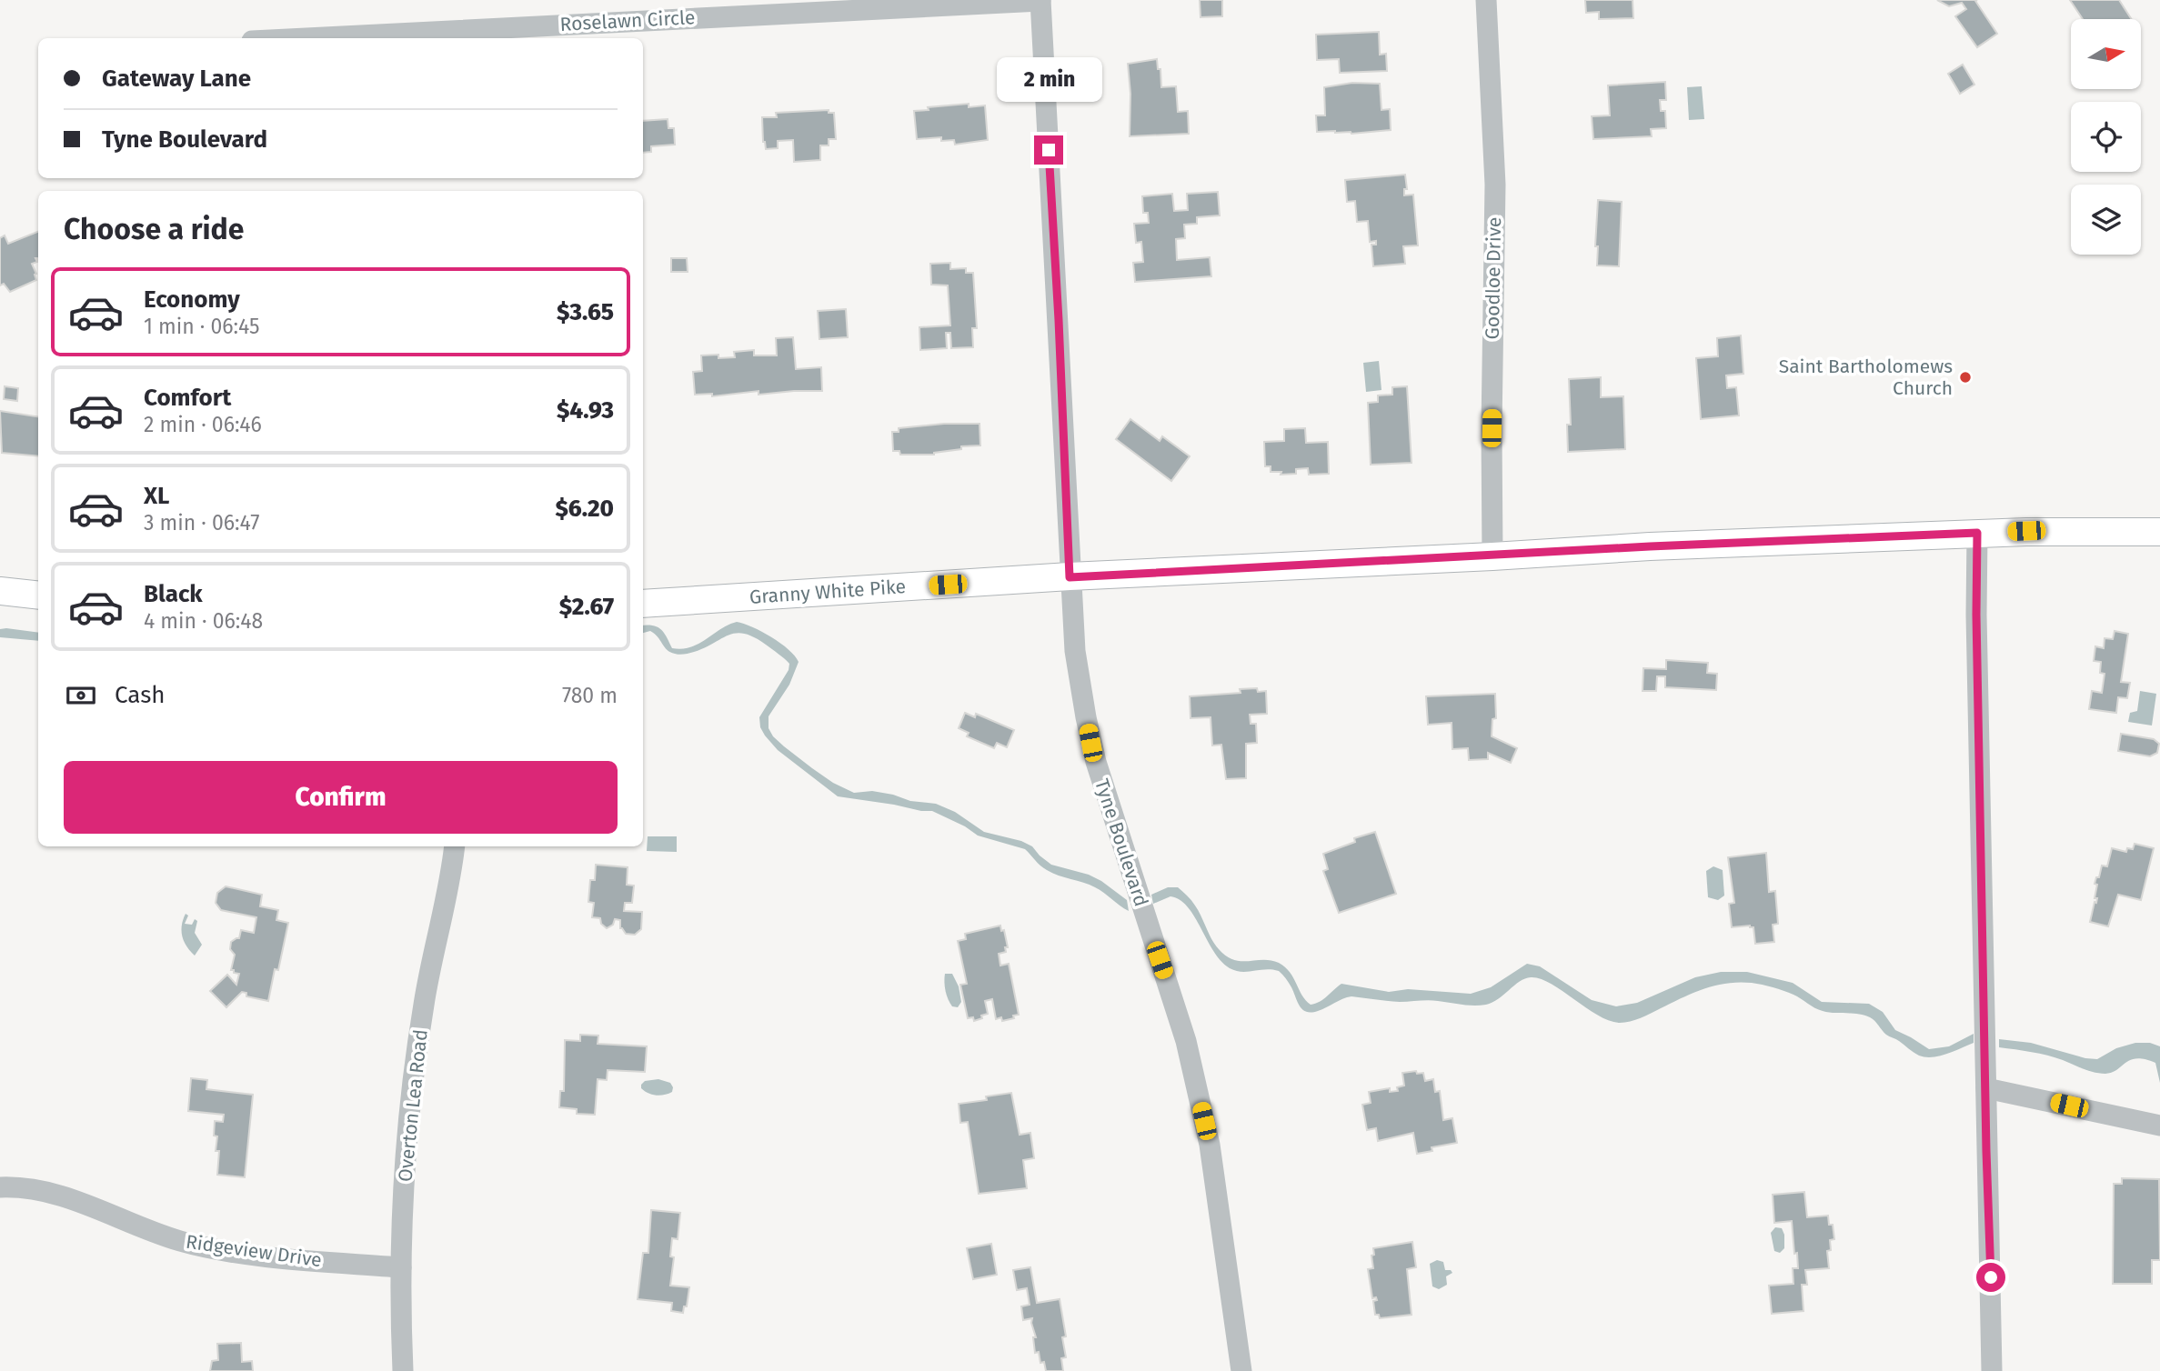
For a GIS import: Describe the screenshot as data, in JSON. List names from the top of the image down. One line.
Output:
{"streets":{"main road":["Granny White Pike"],"street":["Roselawn Circle","Goodloe Drive","Tyne Boulevard","Overton Lea Road","Ridgeview Drive"]},"crossings":[["Roselawn Circle","Tyne Boulevard"],["Goodloe Drive","Granny White Pike"],["Granny White Pike","Tyne Boulevard"],["Overton Lea Road","Ridgeview Drive"]],"places":["Saint Bartholomews Church"],"north":"right","page":{"banner":["Gateway Lane","Tyne Boulevard"],"bubble":"2 min","heading":"Choose a ride","list":[{"name":"Economy","note":"1 min · 06:45","value":"$3.65"},{"name":"Comfort","note":"2 min · 06:46","value":"$4.93"},{"name":"XL","note":"3 min · 06:47","value":"$6.20"},{"name":"Black","note":"4 min · 06:48","value":"$2.67"}],"pay":["Cash","780 m"],"buttons":"Confirm"}}
